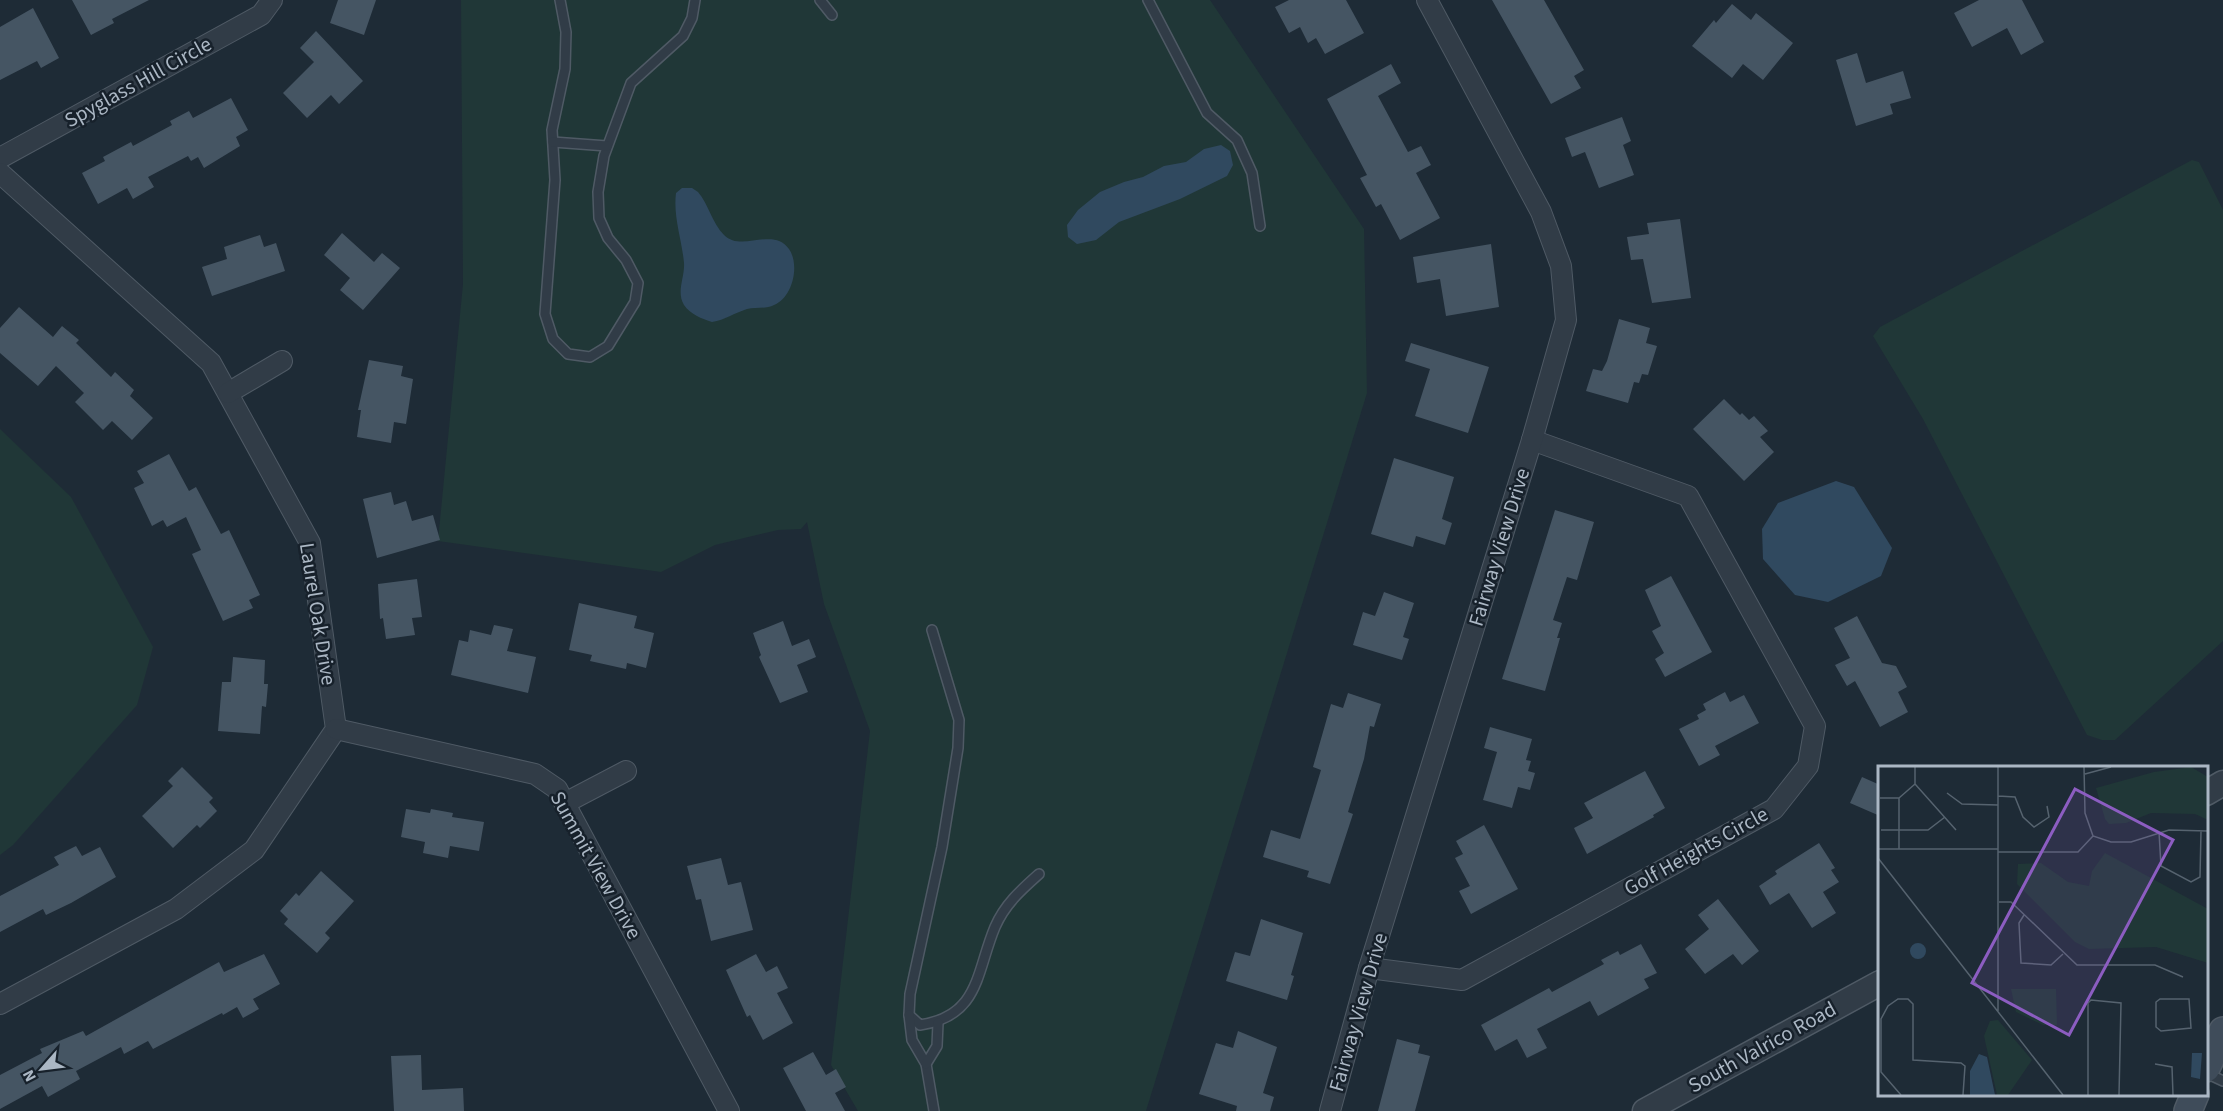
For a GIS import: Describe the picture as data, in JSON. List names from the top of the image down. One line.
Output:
{"streets":{"street":["Spyglass Hill Circle","Fairway View Drive","Laurel Oak Drive","Golf Heights Circle","Summit View Drive","South Valrico Road"]},"crossings":[["Fairway View Drive","Golf Heights Circle"],["Laurel Oak Drive","Summit View Drive"]],"north":"bottom left"}
